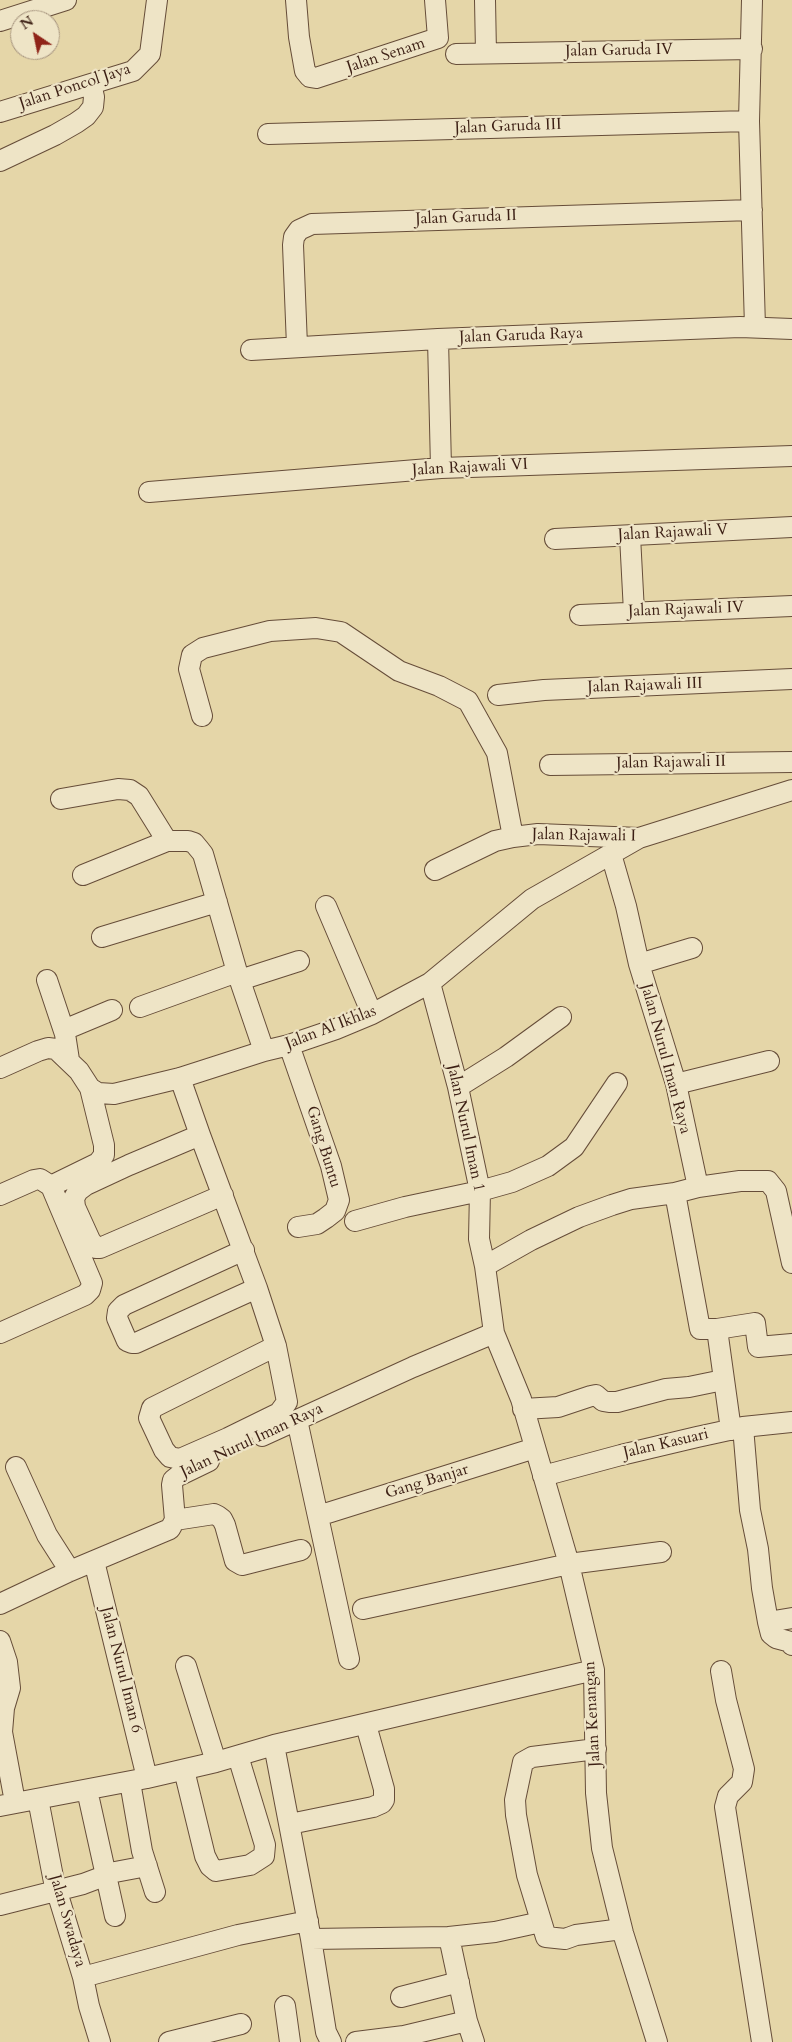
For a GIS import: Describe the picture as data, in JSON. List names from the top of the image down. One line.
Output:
{"streets":{"street":["Jalan Garuda IV","Jalan Senam","Jalan Poncol Jaya","Jalan Garuda III","Jalan Garuda II","Jalan Garuda Raya","Jalan Rajawali VI","Jalan Rajawali V","Jalan Rajawali IV","Jalan Rajawali III","Jalan Rajawali II","Jalan Rajawali I","Jalan Al Ikhlas","Jalan Nurul Iman Raya","Jalan Nurul Iman 1","Gang Buntu","Jalan Kasuari","Gang Banjar","Jalan Nurul Iman 6","Jalan Kenangan","Jalan Swadaya"]},"crossings":[["Jalan Garuda II","Jalan Garuda Raya"],["Jalan Rajawali I","Jalan Al Ikhlas"],["Jalan Al Ikhlas","Jalan Nurul Iman Raya"],["Jalan Al Ikhlas","Jalan Nurul Iman 1"],["Jalan Al Ikhlas","Gang Buntu"],["Jalan Nurul Iman Raya","Jalan Nurul Iman 1"],["Jalan Nurul Iman Raya","Jalan Kenangan"],["Jalan Nurul Iman 1","Jalan Kenangan"],["Jalan Kasuari","Jalan Kenangan"],["Gang Banjar","Jalan Kenangan"]],"north":"top left"}
